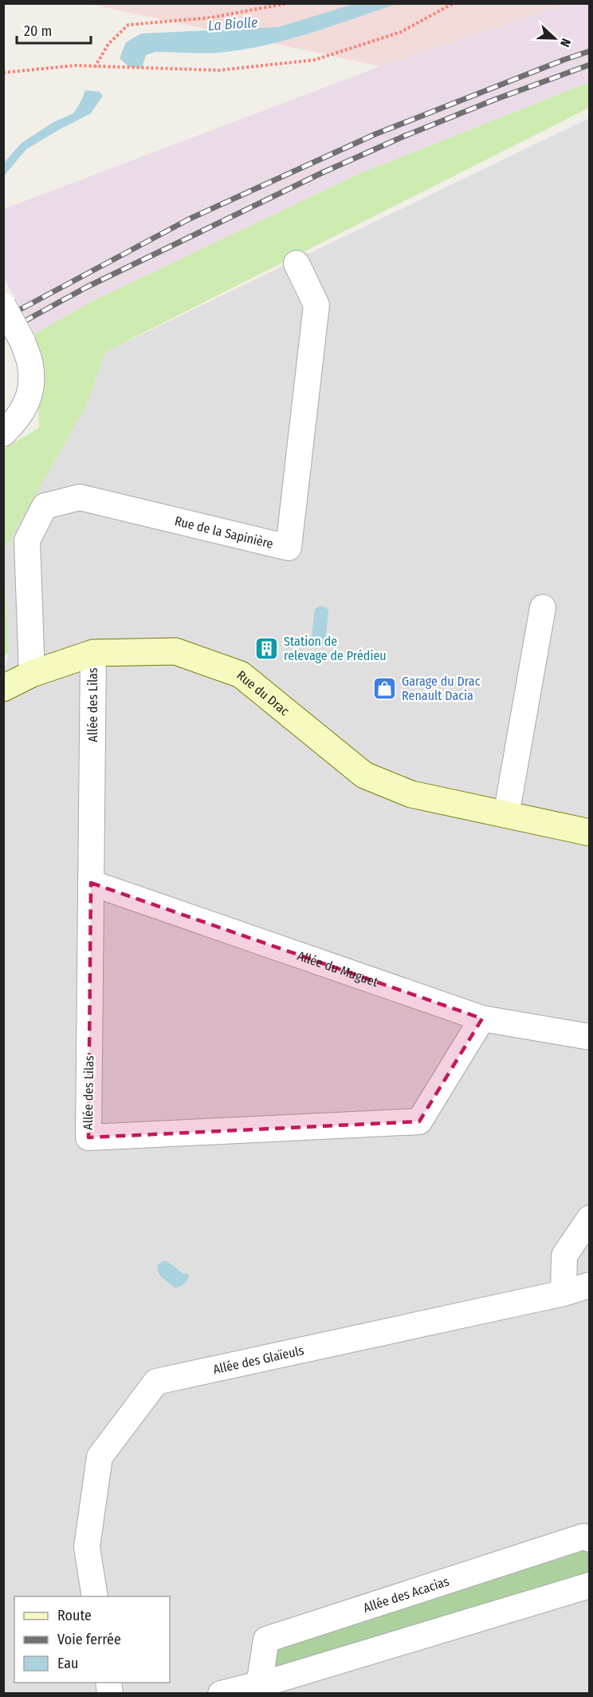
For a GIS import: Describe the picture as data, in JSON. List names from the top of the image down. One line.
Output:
{"streets":{"street":["Rue de la Sapinière","Rue du Drac","Allée des Lilas","Allée du Muguet","Allée des Glaïeuls","Allée des Acacias"]},"crossings":[["Rue de la Sapinière","Rue du Drac"],["Rue du Drac","Allée des Lilas"],["Allée des Lilas","Allée du Muguet"]],"water":["La Biolle"],"places":{"building":["Station de relevage de Prédieu"],"shop":["Garage du Drac Renault Dacia"]},"legend":["Route","Voie ferrée","Eau"],"scale_bar":"20 m","north":"right"}
